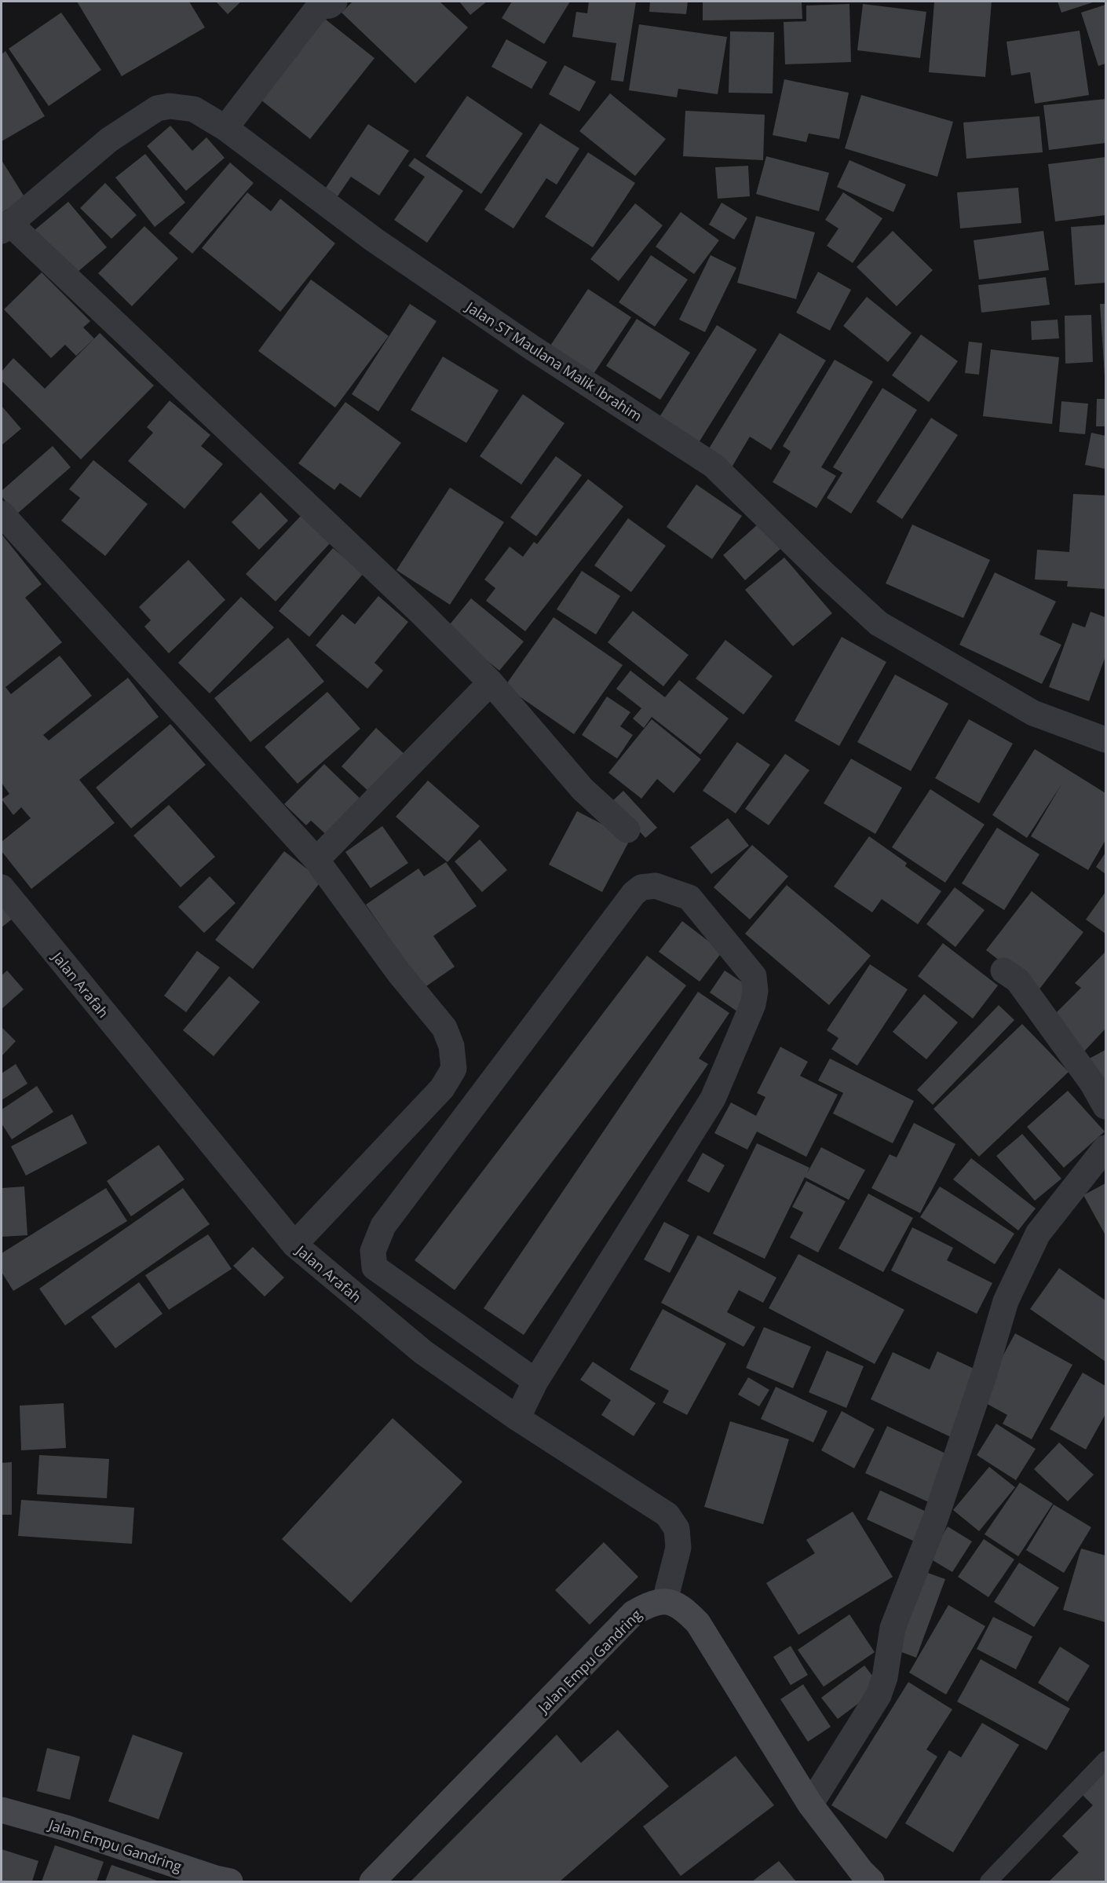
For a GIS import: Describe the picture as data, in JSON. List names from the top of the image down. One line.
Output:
{"streets":{"street":["Jalan ST Maulana Malik Ibrahim","Jalan Arafah","Jalan Empu Gandring"]},"crossings":[["Jalan Arafah","Jalan Empu Gandring"]]}
